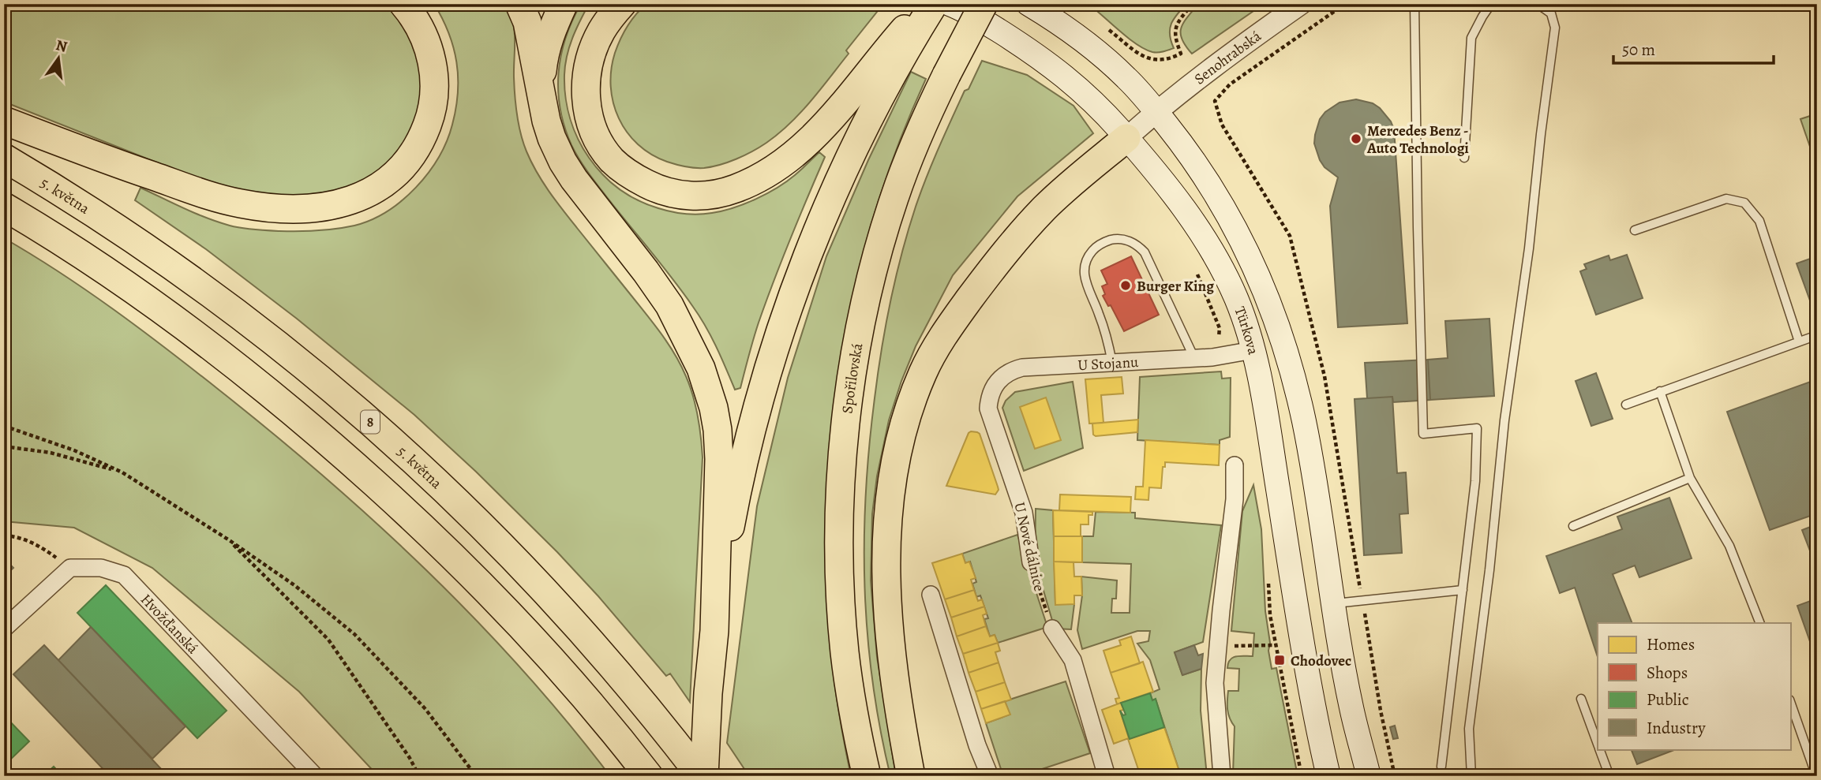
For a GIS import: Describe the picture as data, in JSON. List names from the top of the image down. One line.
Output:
{"streets":{"highway":["5. května","Spořilovská","8"],"main road":["Türkova"],"street":["Senohrabská","U Stojanu","U Nové dálnice","Hvožďanská"]},"crossings":[["Senohrabská","Türkova"],["Türkova","U Stojanu"],["U Stojanu","U Nové dálnice"]],"places":{"other":["Mercedes Benz - Auto Technologi","Burger King"],"transit":["Chodovec"]},"legend":["Homes","Shops","Public","Industry"],"scale_bar":"50 m","north":"top"}
